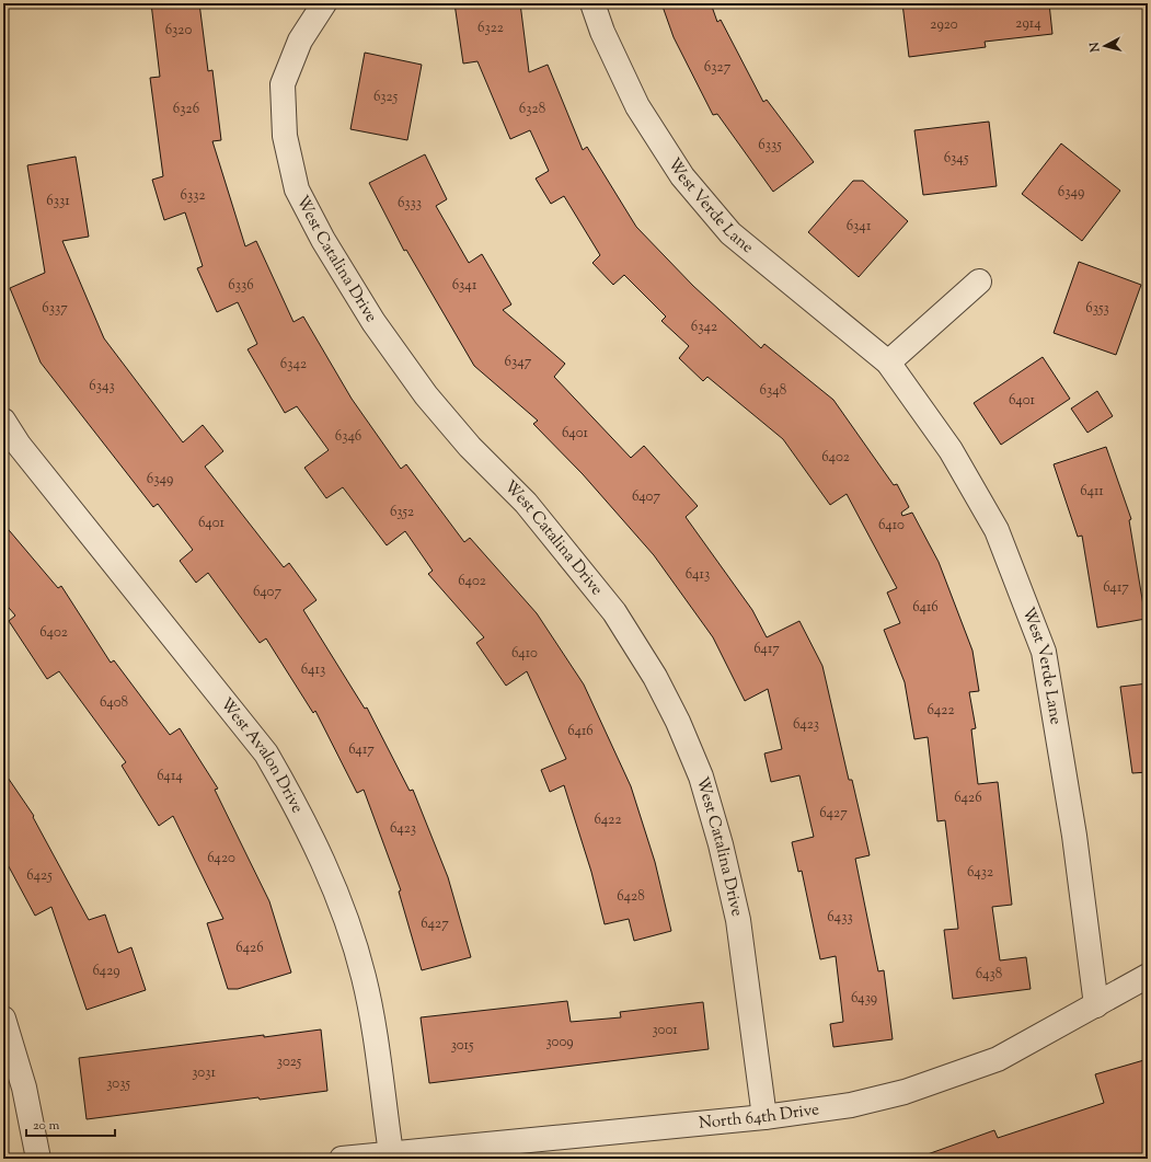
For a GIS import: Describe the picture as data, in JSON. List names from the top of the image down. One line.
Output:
{"streets":{"street":["West Verde Lane","West Catalina Drive","West Avalon Drive","North 64th Drive"]},"crossings":[["West Verde Lane","North 64th Drive"],["West Catalina Drive","North 64th Drive"],["West Avalon Drive","North 64th Drive"]],"house_numbers":["2914","2920","6322","6320","6327","6325","6326","6328","6335","6345","6349","6332","6331","6333","6341","6336","6341","6337","6353","6342","6347","6342","6343","6348","6401","6401","6346","6402","6349","6411","6407","6352","6401","6410","6413","6402","6417","6407","6416","6402","6417","6410","6413","6408","6422","6423","6416","6417","6414","6426","6427","6422","6423","6420","6432","6425","6428","6433","6427","6426","6429","6438","6439","3001","3009","3015","3025","3031","3035"],"scale_bar":"20 m","north":"left"}
